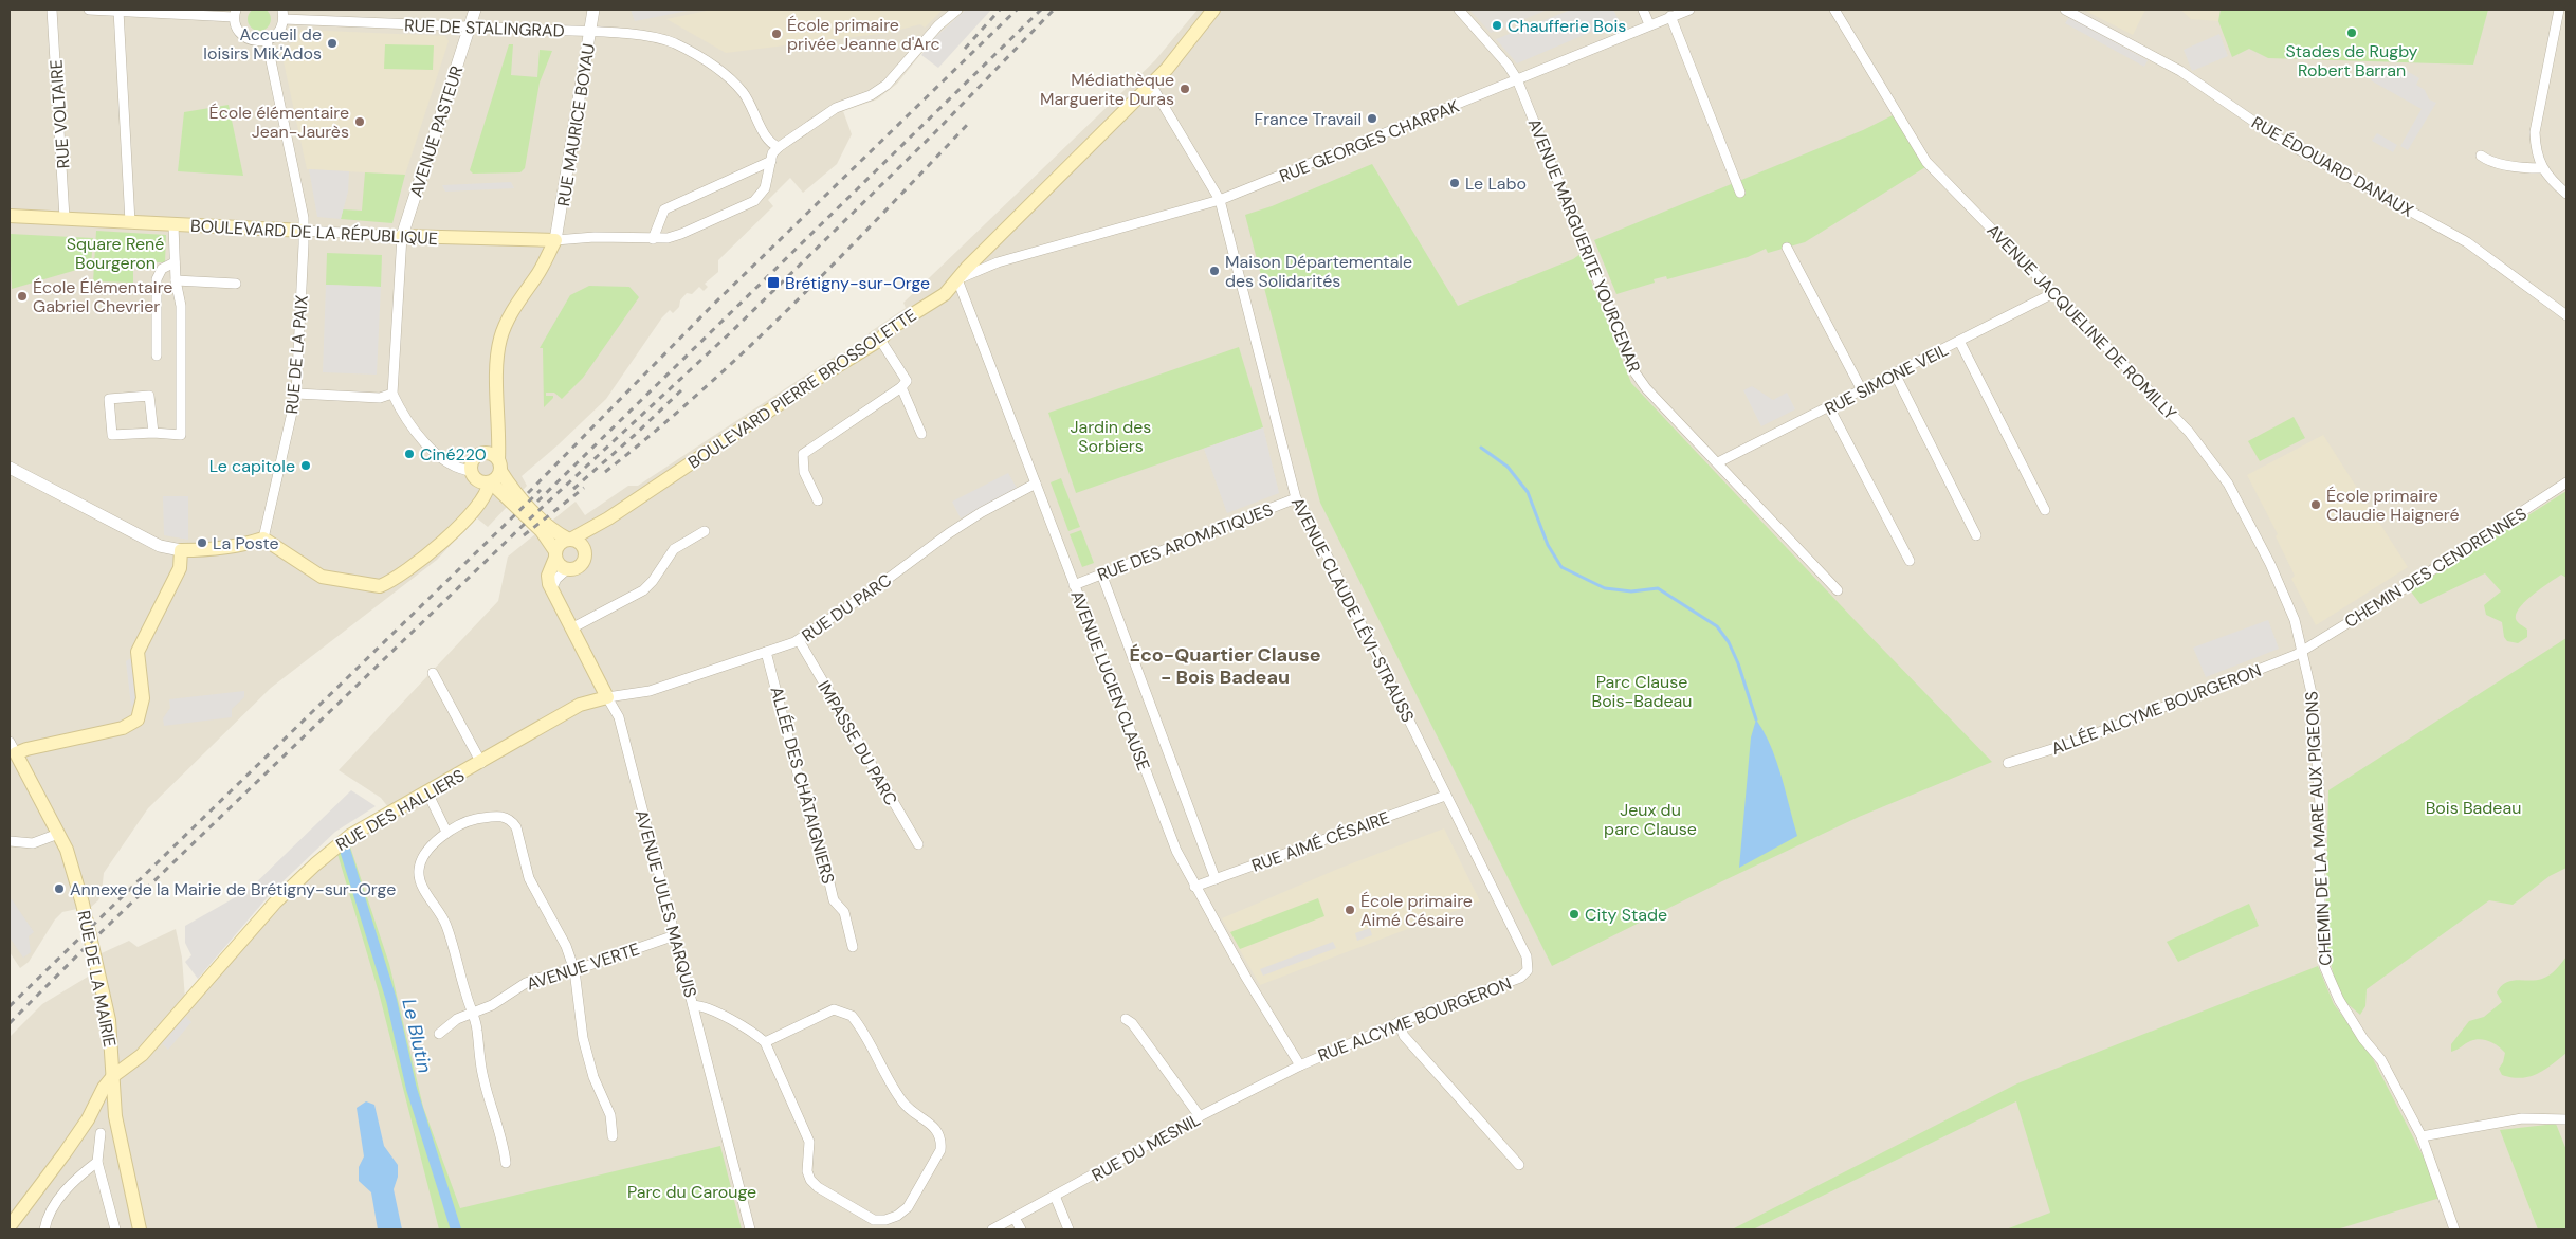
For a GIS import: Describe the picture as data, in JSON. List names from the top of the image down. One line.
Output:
{"streets":{"main road":["BOULEVARD DE LA RÉPUBLIQUE","BOULEVARD PIERRE BROSSOLETTE","RUE DES HALLIERS","AVENUE JULES MARQUIS","RUE DE LA MAIRIE"],"street":["RUE DE STALINGRAD","RUE VOLTAIRE","RUE MAURICE BOYAU","AVENUE PASTEUR","RUE GEORGES CHARPAK","RUE ÉDOUARD DANAUX","AVENUE MARGUERITE YOURCENAR","AVENUE JACQUELINE DE ROMILLY","RUE DE LA PAIX","RUE SIMONE VEIL","RUE DES AROMATIQUES","CHEMIN DES CENDRENNES","RUE DU PARC","AVENUE CLAUDE LÉVI-STRAUSS","AVENUE LUCIEN CLAUSE","ALLÉE ALCYME BOURGERON","IMPASSE DU PARC","ALLÉE DES CHÂTAIGNIERS","CHEMIN DE LA MARE AUX PIGEONS","RUE AIMÉ CÉSAIRE","AVENUE VERTE","RUE ALCYME BOURGERON","RUE DU MESNIL"]},"crossings":[["RUE DE STALINGRAD","RUE MAURICE BOYAU"],["RUE DE STALINGRAD","AVENUE PASTEUR"],["RUE VOLTAIRE","BOULEVARD DE LA RÉPUBLIQUE"],["RUE MAURICE BOYAU","BOULEVARD DE LA RÉPUBLIQUE"],["AVENUE PASTEUR","BOULEVARD DE LA RÉPUBLIQUE"],["RUE GEORGES CHARPAK","AVENUE MARGUERITE YOURCENAR"],["RUE GEORGES CHARPAK","BOULEVARD PIERRE BROSSOLETTE"],["RUE GEORGES CHARPAK","AVENUE CLAUDE LÉVI-STRAUSS"],["RUE GEORGES CHARPAK","AVENUE LUCIEN CLAUSE"],["BOULEVARD DE LA RÉPUBLIQUE","RUE DE LA PAIX"],["AVENUE MARGUERITE YOURCENAR","RUE SIMONE VEIL"],["AVENUE JACQUELINE DE ROMILLY","RUE SIMONE VEIL"],["AVENUE JACQUELINE DE ROMILLY","CHEMIN DES CENDRENNES"],["AVENUE JACQUELINE DE ROMILLY","ALLÉE ALCYME BOURGERON"],["AVENUE JACQUELINE DE ROMILLY","CHEMIN DE LA MARE AUX PIGEONS"],["BOULEVARD PIERRE BROSSOLETTE","AVENUE CLAUDE LÉVI-STRAUSS"],["BOULEVARD PIERRE BROSSOLETTE","AVENUE LUCIEN CLAUSE"],["RUE DES AROMATIQUES","AVENUE CLAUDE LÉVI-STRAUSS"],["RUE DES AROMATIQUES","AVENUE LUCIEN CLAUSE"],["CHEMIN DES CENDRENNES","ALLÉE ALCYME BOURGERON"],["CHEMIN DES CENDRENNES","CHEMIN DE LA MARE AUX PIGEONS"],["RUE DU PARC","AVENUE LUCIEN CLAUSE"],["RUE DU PARC","IMPASSE DU PARC"],["RUE DU PARC","ALLÉE DES CHÂTAIGNIERS"],["RUE DU PARC","RUE DES HALLIERS"],["RUE DU PARC","AVENUE JULES MARQUIS"],["AVENUE CLAUDE LÉVI-STRAUSS","RUE AIMÉ CÉSAIRE"],["AVENUE CLAUDE LÉVI-STRAUSS","RUE ALCYME BOURGERON"],["AVENUE LUCIEN CLAUSE","RUE AIMÉ CÉSAIRE"],["AVENUE LUCIEN CLAUSE","RUE ALCYME BOURGERON"],["AVENUE LUCIEN CLAUSE","RUE DU MESNIL"],["ALLÉE ALCYME BOURGERON","CHEMIN DE LA MARE AUX PIGEONS"],["RUE DES HALLIERS","AVENUE JULES MARQUIS"],["RUE DES HALLIERS","RUE DE LA MAIRIE"],["AVENUE JULES MARQUIS","AVENUE VERTE"],["RUE ALCYME BOURGERON","RUE DU MESNIL"]],"districts":["Éco-Quartier Clause - Bois Badeau"],"water":["Le Blutin"],"parks":["Square René Bourgeron","Jardin des Sorbiers","Parc Clause Bois-Badeau","Bois Badeau","Jeux du parc Clause","Parc du Carouge"],"places":{"other":["Chaufferie Bois","Stades de Rugby Robert Barran","École primaire privée Jeanne d'Arc","Accueil de loisirs Mik'Ados","Médiathèque Marguerite Duras","France Travail","École élémentaire Jean-Jaurès","Le Labo","Maison Départementale des Solidarités","École Élémentaire Gabriel Chevrier","Ciné220","Le capitole","École primaire Claudie Haigneré","La Poste","Annexe de la Mairie de Brétigny-sur-Orge","École primaire Aimé Césaire","City Stade"],"transit":["Brétigny-sur-Orge"]}}
